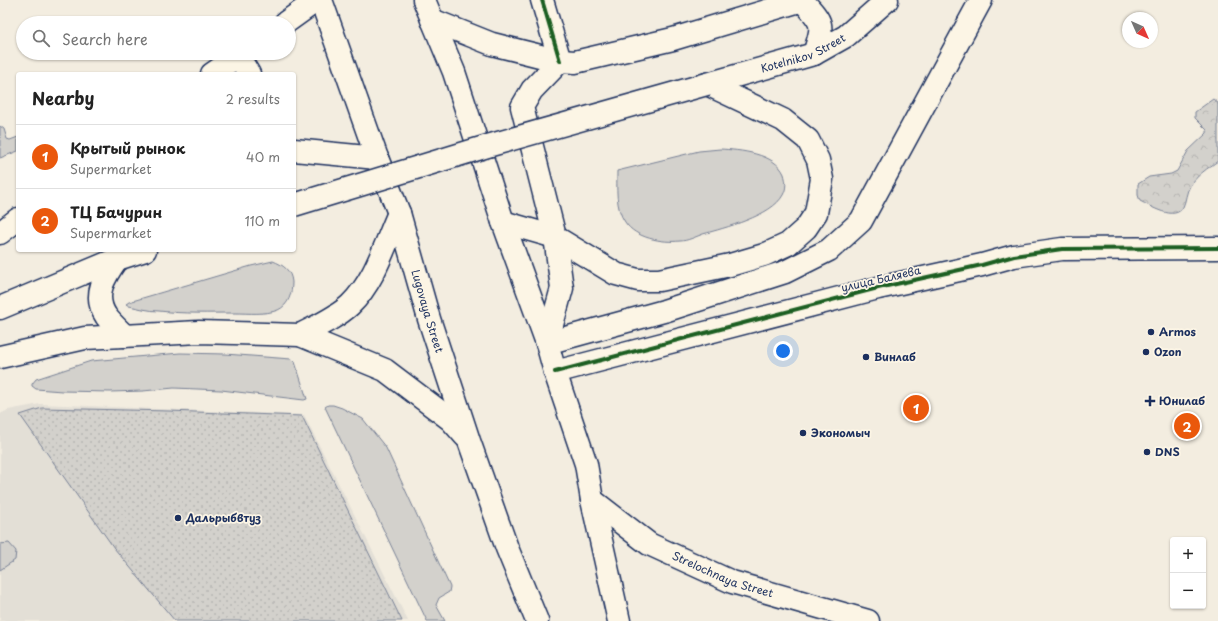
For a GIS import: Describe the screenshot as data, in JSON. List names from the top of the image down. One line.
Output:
{"streets":{"main road":["Kotelnikov Street","улица Баляева","Lugovaya Street","Strelochnaya Street"]},"places":{"other":["Armos","Ozon","Винлаб","Экономыч","DNS","Дальрыбвтуз"],"health":["Юнилаб"]},"north":"bottom right","page":{"search":"Search here","heading":["Nearby","2 results"],"list":[{"mark":"1","name":"Крытый рынок","note":"Supermarket","value":"40 m"},{"mark":"2","name":"ТЦ Бачурин","note":"Supermarket","value":"110 m"}],"pins":["1","2"],"map_buttons":["+","−"]}}
